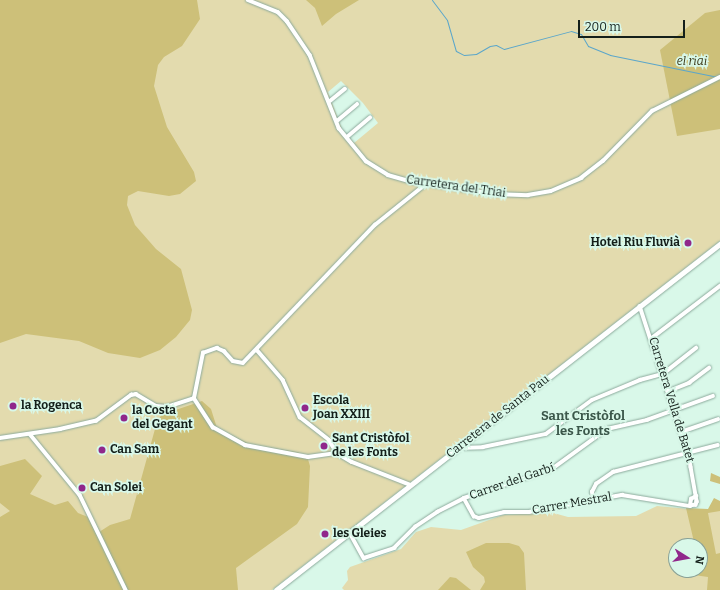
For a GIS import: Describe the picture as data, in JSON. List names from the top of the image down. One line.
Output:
{"streets":{"main road":["Carretera de Santa Pau"],"street":["Carretera del Triai","Carretera Vella de Batet","Carrer del Garbí","Carrer Mestral"]},"crossings":[["Carretera Vella de Batet","Carretera de Santa Pau"],["Carretera Vella de Batet","Carrer del Garbí"],["Carretera de Santa Pau","Carrer del Garbí"],["Carrer del Garbí","Carrer Mestral"]],"districts":["Sant Cristòfol les Fonts"],"parks":["el riai"],"places":["Hotel Riu Fluvià","la Rogenca","Escola Joan XXIII","la Costa del Gegant","Sant Cristòfol de les Fonts","Can Sam","Can Solei","les Gleies"],"scale_bar":"200 m","north":"right"}
